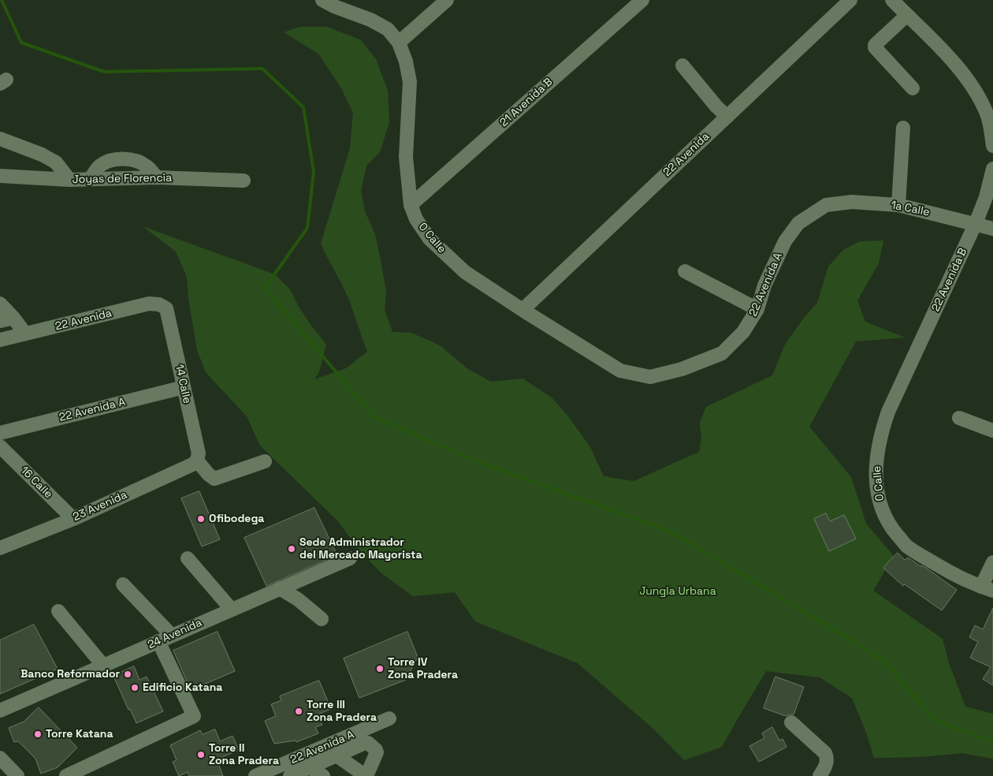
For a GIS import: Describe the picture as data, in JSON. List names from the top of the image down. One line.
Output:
{"streets":{"street":["21 Avenida B","22 Avenida","Joyas de Florencia","1a Calle","0 Calle","22 Avenida B","22 Avenida A","14 Calle","16 Calle","23 Avenida","24 Avenida"]},"crossings":[["21 Avenida B","0 Calle"],["22 Avenida","0 Calle"],["22 Avenida","14 Calle"],["1a Calle","22 Avenida B"],["1a Calle","22 Avenida A"],["0 Calle","22 Avenida B"],["0 Calle","22 Avenida A"],["22 Avenida A","14 Calle"],["14 Calle","23 Avenida"],["16 Calle","23 Avenida"]],"parks":["Jungla Urbana"],"places":["Ofibodega","Sede Administrador del Mercado Mayorista","Torre IV Zona Pradera","Banco Reformador","Edificio Katana","Torre III Zona Pradera","Torre Katana","Torre II Zona Pradera"]}
